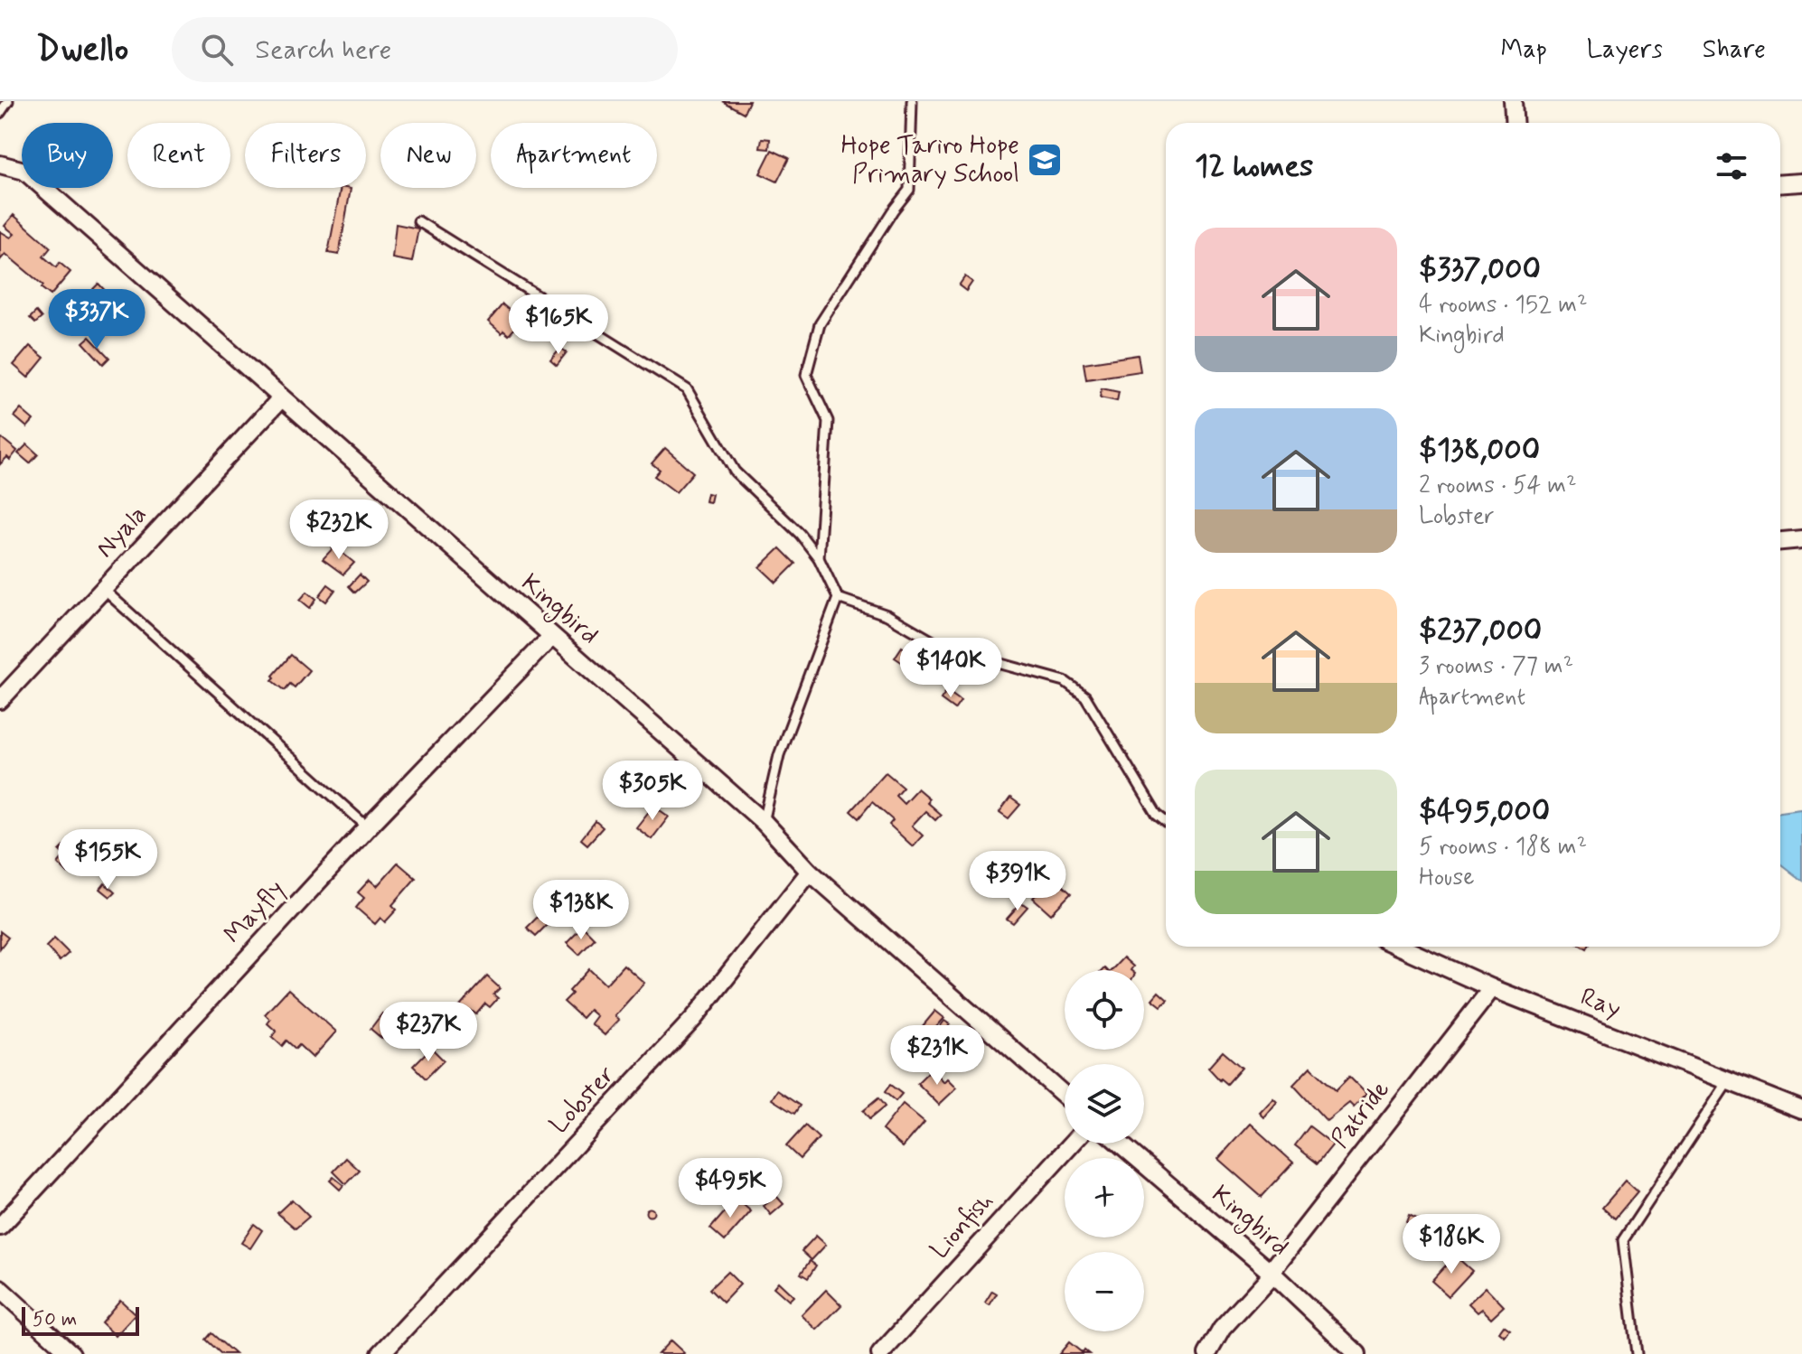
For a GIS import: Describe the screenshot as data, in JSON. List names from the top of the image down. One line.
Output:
{"streets":{"street":["Nyala","Kingbird","Mayfly","Ray","Lobster","Patride","Lionfish"]},"crossings":[["Nyala","Kingbird"],["Kingbird","Mayfly"],["Kingbird","Lobster"],["Kingbird","Patride"],["Ray","Patride"]],"places":{"school or university":["Hope Tariro Hope Primary School"]},"scale_bar":"50 m","page":{"header":"Dwello","search":"Search here","nav":["Map","Layers","Share"],"chip":["Buy","Rent","Filters","New","Apartment"],"heading":"12 homes","list":[{"name":"$337,000","note":"4 rooms · 152 m² · Kingbird"},{"name":"$138,000","note":"2 rooms · 54 m² · Lobster"},{"name":"$237,000","note":"3 rooms · 77 m² · Apartment"},{"name":"$495,000","note":"5 rooms · 188 m² · House"}],"price":["$337K","$165K","$232K","$140K","$305K","$155K","$391K","$138K","$237K","$231K","$495K","$186K"],"map_buttons":["+","−"],"scale":"50 m"}}
